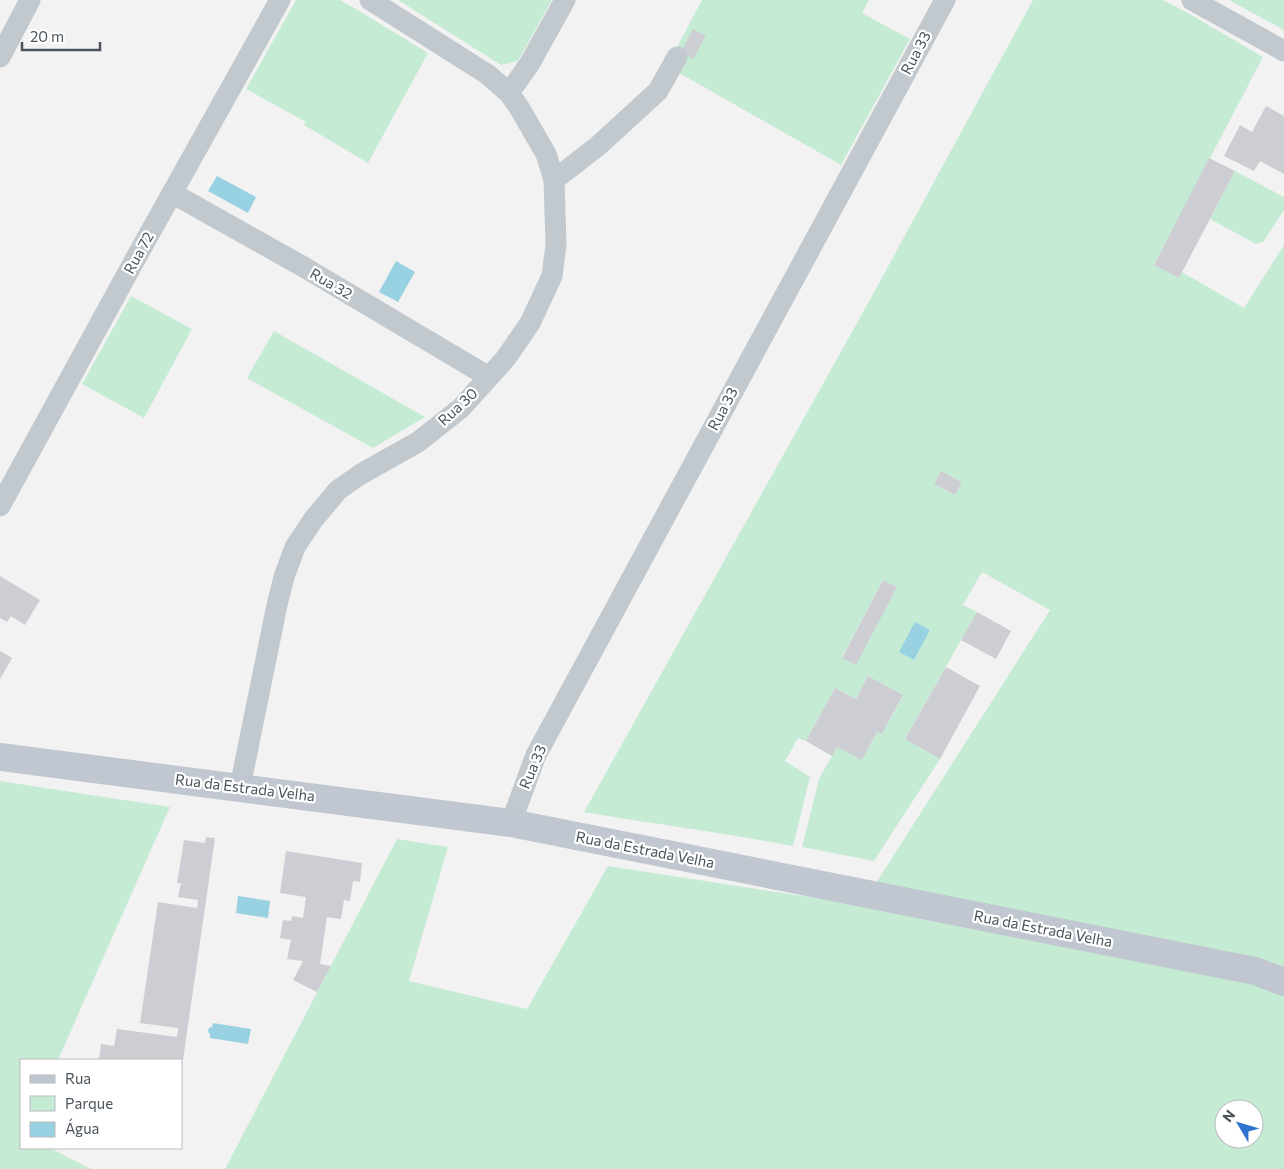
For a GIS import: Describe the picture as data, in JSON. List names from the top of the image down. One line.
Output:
{"streets":{"street":["Rua 33","Rua 72","Rua 32","Rua 30","Rua da Estrada Velha"]},"crossings":[["Rua 33","Rua da Estrada Velha"],["Rua 72","Rua 32"],["Rua 32","Rua 30"],["Rua 30","Rua da Estrada Velha"]],"legend":["Rua","Parque","Água"],"scale_bar":"20 m","north":"top left"}
